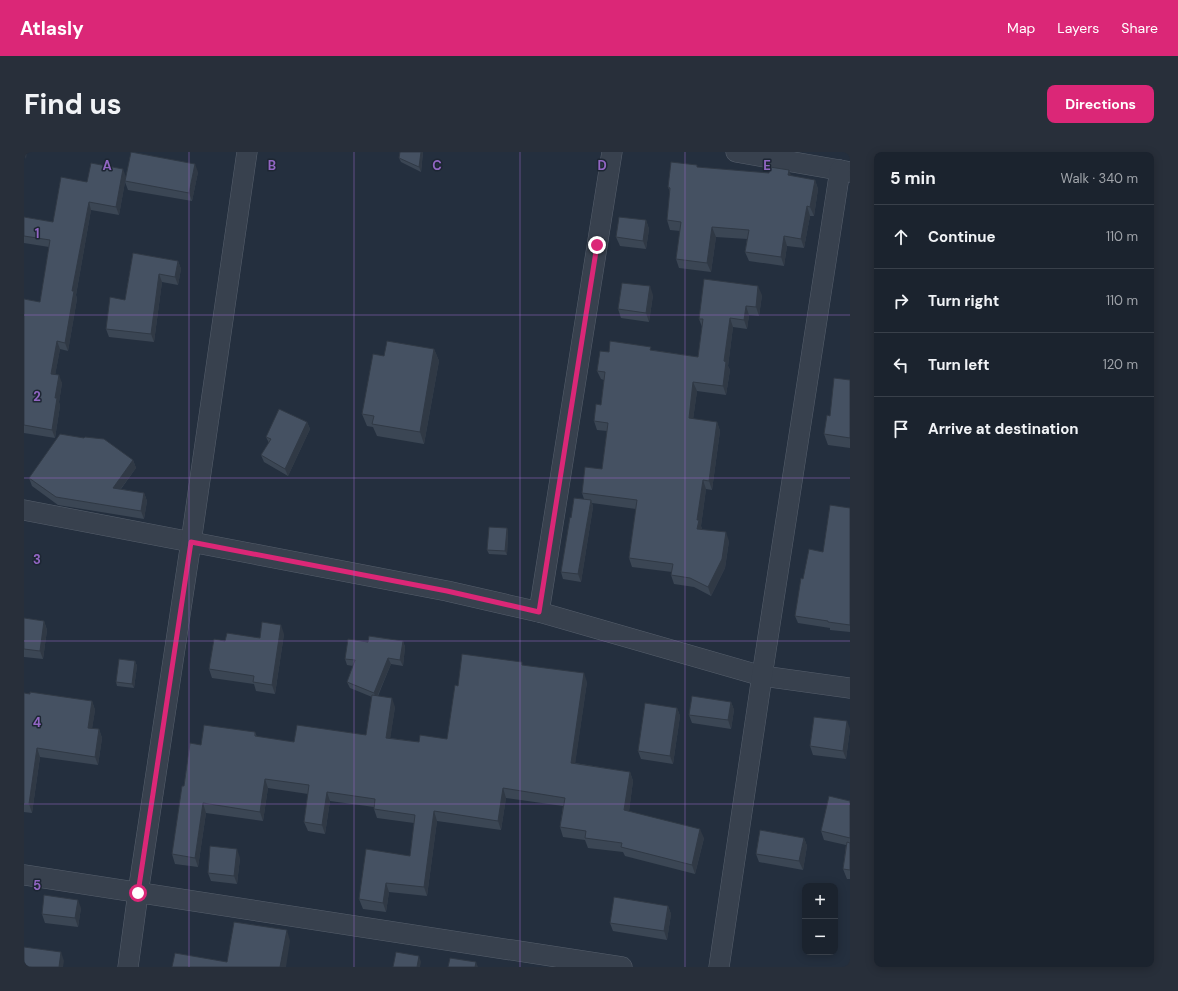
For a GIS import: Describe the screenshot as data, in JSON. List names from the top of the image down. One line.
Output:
{"page":{"header":"Atlasly","nav":["Map","Layers","Share"],"buttons":"Directions","title":"Find us","heading":["5 min","Walk · 340 m"],"list":[["Continue","110 m"],["Turn right","110 m"],["Turn left","120 m"],"Arrive at destination"],"map_buttons":["+","−"]},"grid":{"columns":["A","B","C","D","E"],"rows":["1","2","3","4","5"]}}
